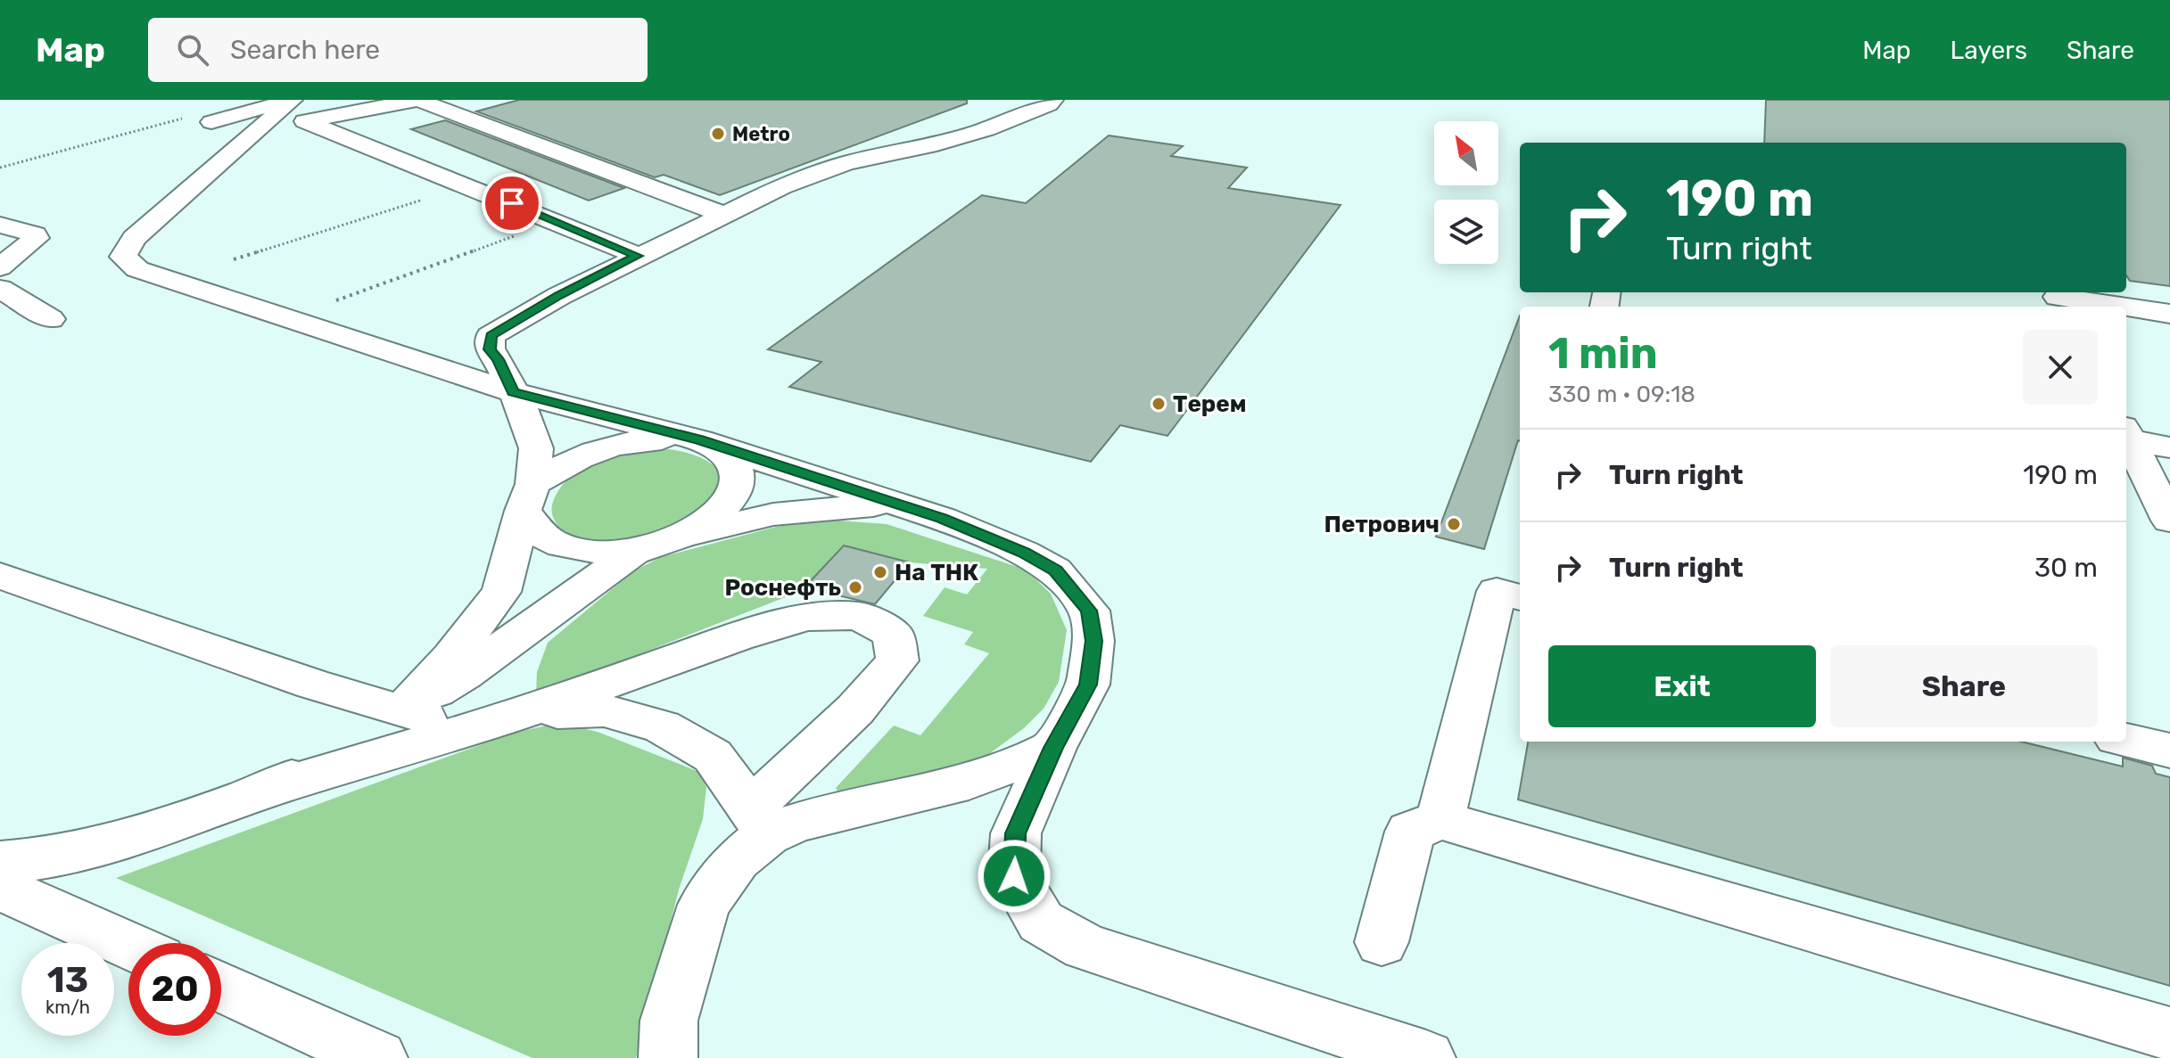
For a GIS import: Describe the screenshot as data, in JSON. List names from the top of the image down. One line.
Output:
{"places":["Metro","Терем","Петрович","На ТНК","Роснефть"],"north":"top left","page":{"header":"Map","search":"Search here","nav":["Map","Layers","Share"],"turn":["190 m","Turn right"],"heading":["1 min","330 m · 09:18"],"list":[{"name":"Turn right","value":"190 m"},{"name":"Turn right","value":"30 m"}],"buttons":["Exit","Share"],"speed":"13 km/h","limit":"20"}}
